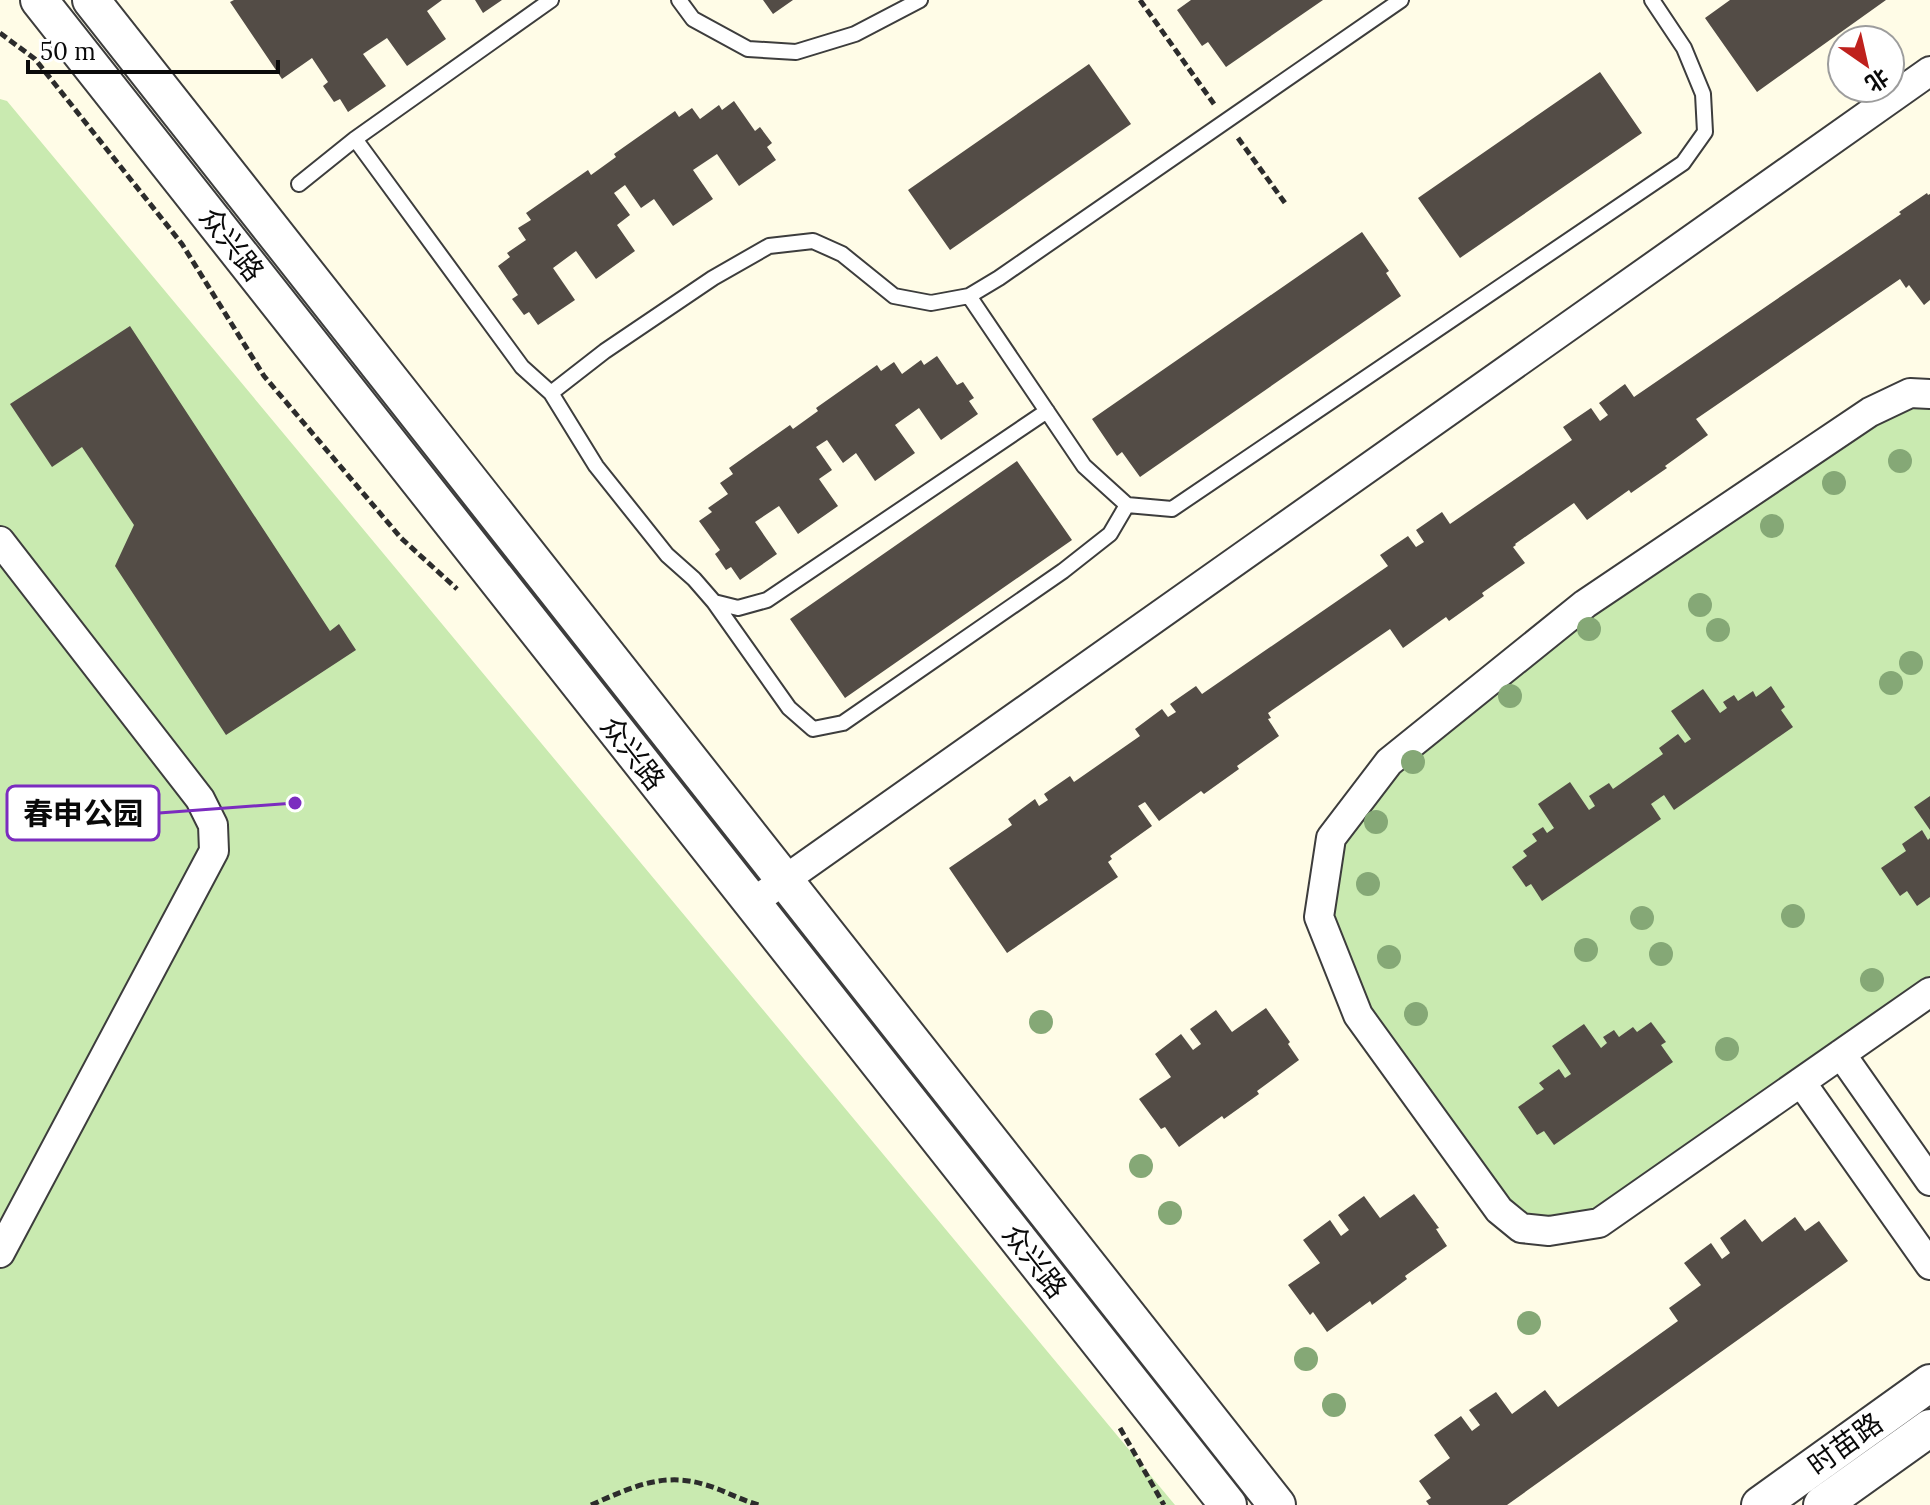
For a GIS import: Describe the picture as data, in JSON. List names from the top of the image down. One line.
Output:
{"streets":{"street":["众兴路","时苗路"]},"places":["春申公园"],"scale_bar":"50 m","north":"bottom right"}
